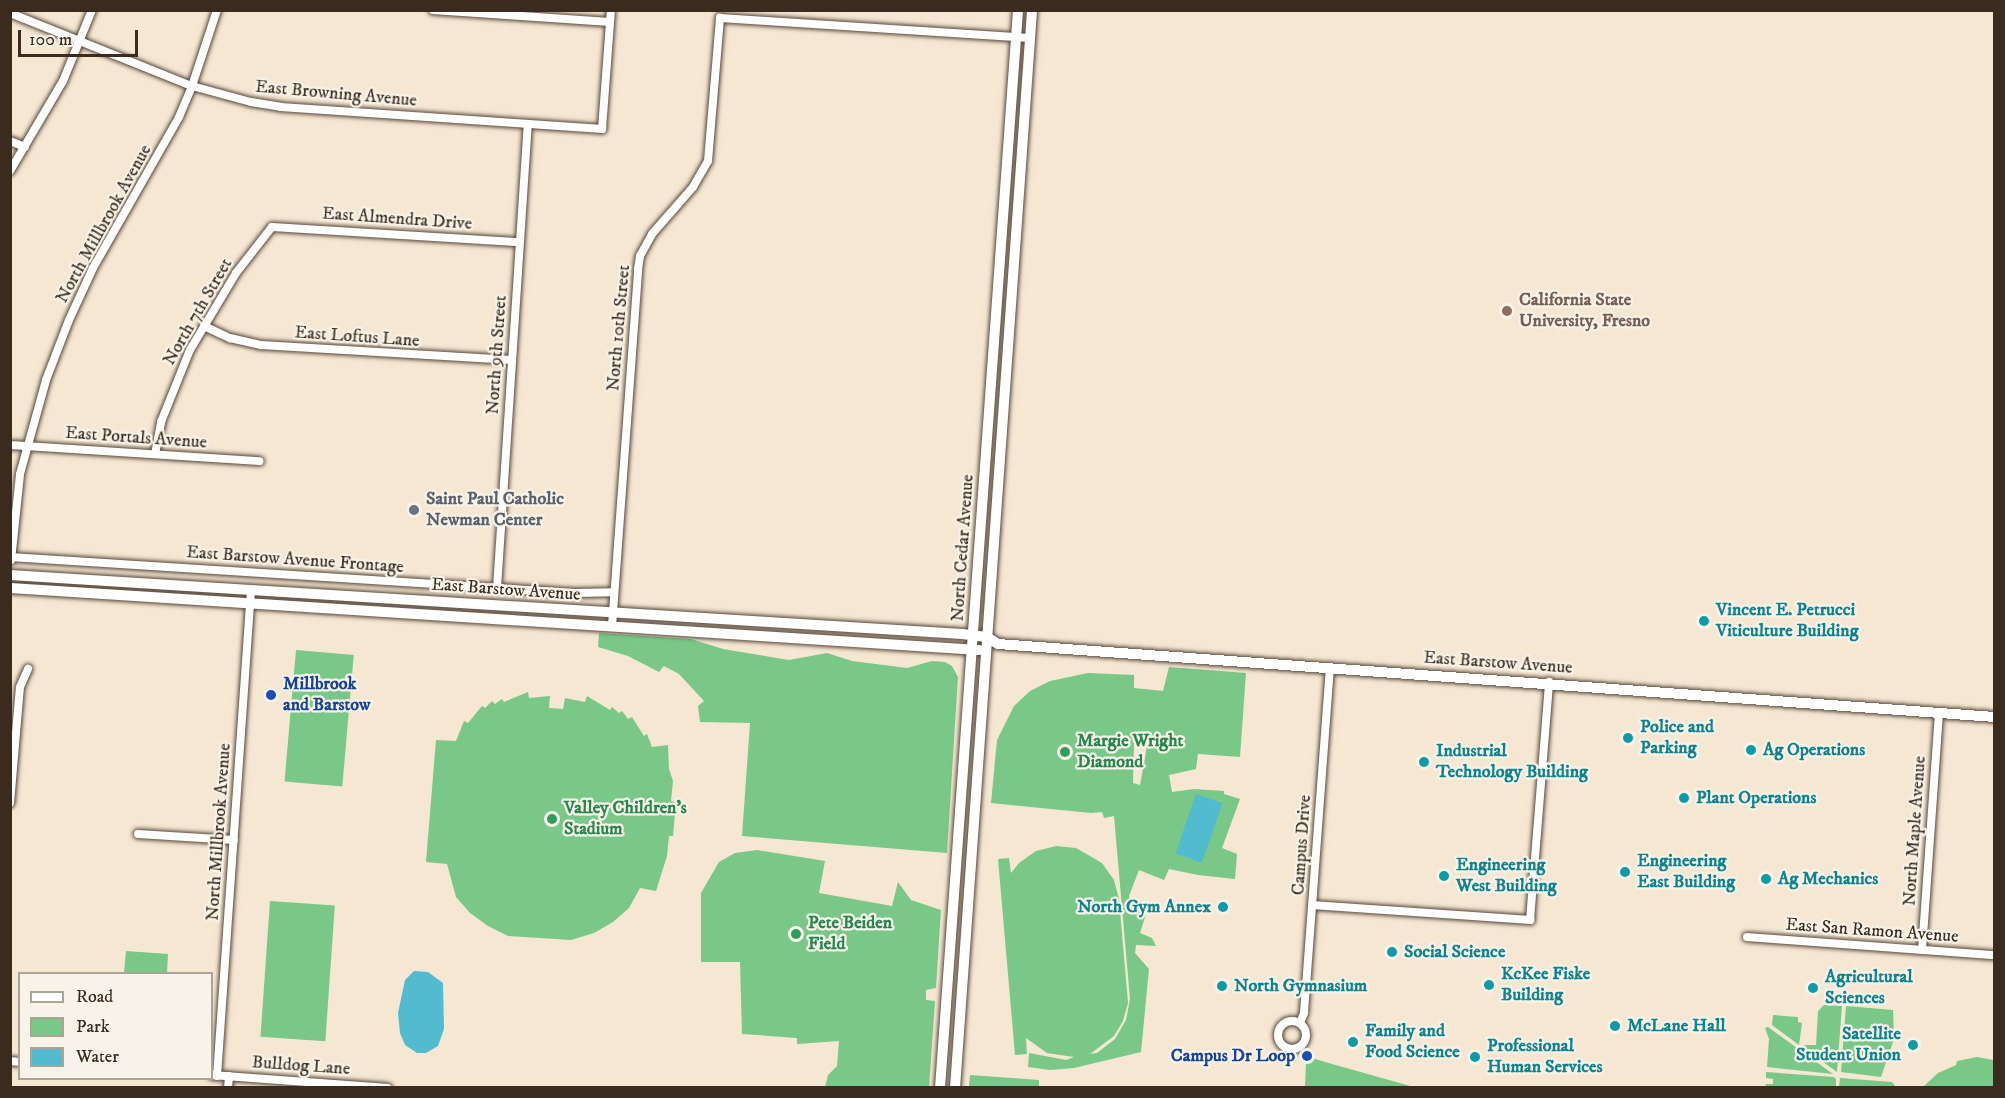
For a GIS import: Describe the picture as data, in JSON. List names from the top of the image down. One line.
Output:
{"streets":{"main road":["North Cedar Avenue","East Barstow Avenue"],"street":["East Browning Avenue","East Almendra Drive","North Millbrook Avenue","North 7th Street","North 10th Street","East Loftus Lane","North 9th Street","East Portals Avenue","East Barstow Avenue Frontage","North Maple Avenue","Campus Drive","East San Ramon Avenue","Bulldog Lane"]},"crossings":[["East Browning Avenue","North Millbrook Avenue"],["East Browning Avenue","North 9th Street"],["East Almendra Drive","North 7th Street"],["East Almendra Drive","North 9th Street"],["North Millbrook Avenue","East Portals Avenue"],["North Millbrook Avenue","East Barstow Avenue Frontage"],["North Millbrook Avenue","East Barstow Avenue"],["North Millbrook Avenue","Bulldog Lane"],["North 7th Street","East Loftus Lane"],["North 7th Street","East Portals Avenue"],["North 10th Street","North Cedar Avenue"],["North 10th Street","East Barstow Avenue Frontage"],["North 10th Street","East Barstow Avenue"],["East Loftus Lane","North 9th Street"],["North 9th Street","East Barstow Avenue Frontage"],["North Cedar Avenue","East Barstow Avenue"],["East Barstow Avenue","North Maple Avenue"],["East Barstow Avenue","Campus Drive"],["North Maple Avenue","East San Ramon Avenue"]],"places":["California State University, Fresno","Saint Paul Catholic Newman Center","Vincent E. Petrucci Viticulture Building","Millbrook and Barstow","Police and Parking","Ag Operations","Margie Wright Diamond","Industrial Technology Building","Plant Operations","Valley Children's Stadium","Engineering East Building","Engineering West Building","Ag Mechanics","North Gym Annex","Pete Beiden Field","Social Science","KcKee Fiske Building","North Gymnasium","Agricultural Sciences","McLane Hall","Family and Food Science","Satellite Student Union","Campus Dr Loop","Professional Human Services"],"legend":["Road","Park","Water"],"scale_bar":"100 m"}
